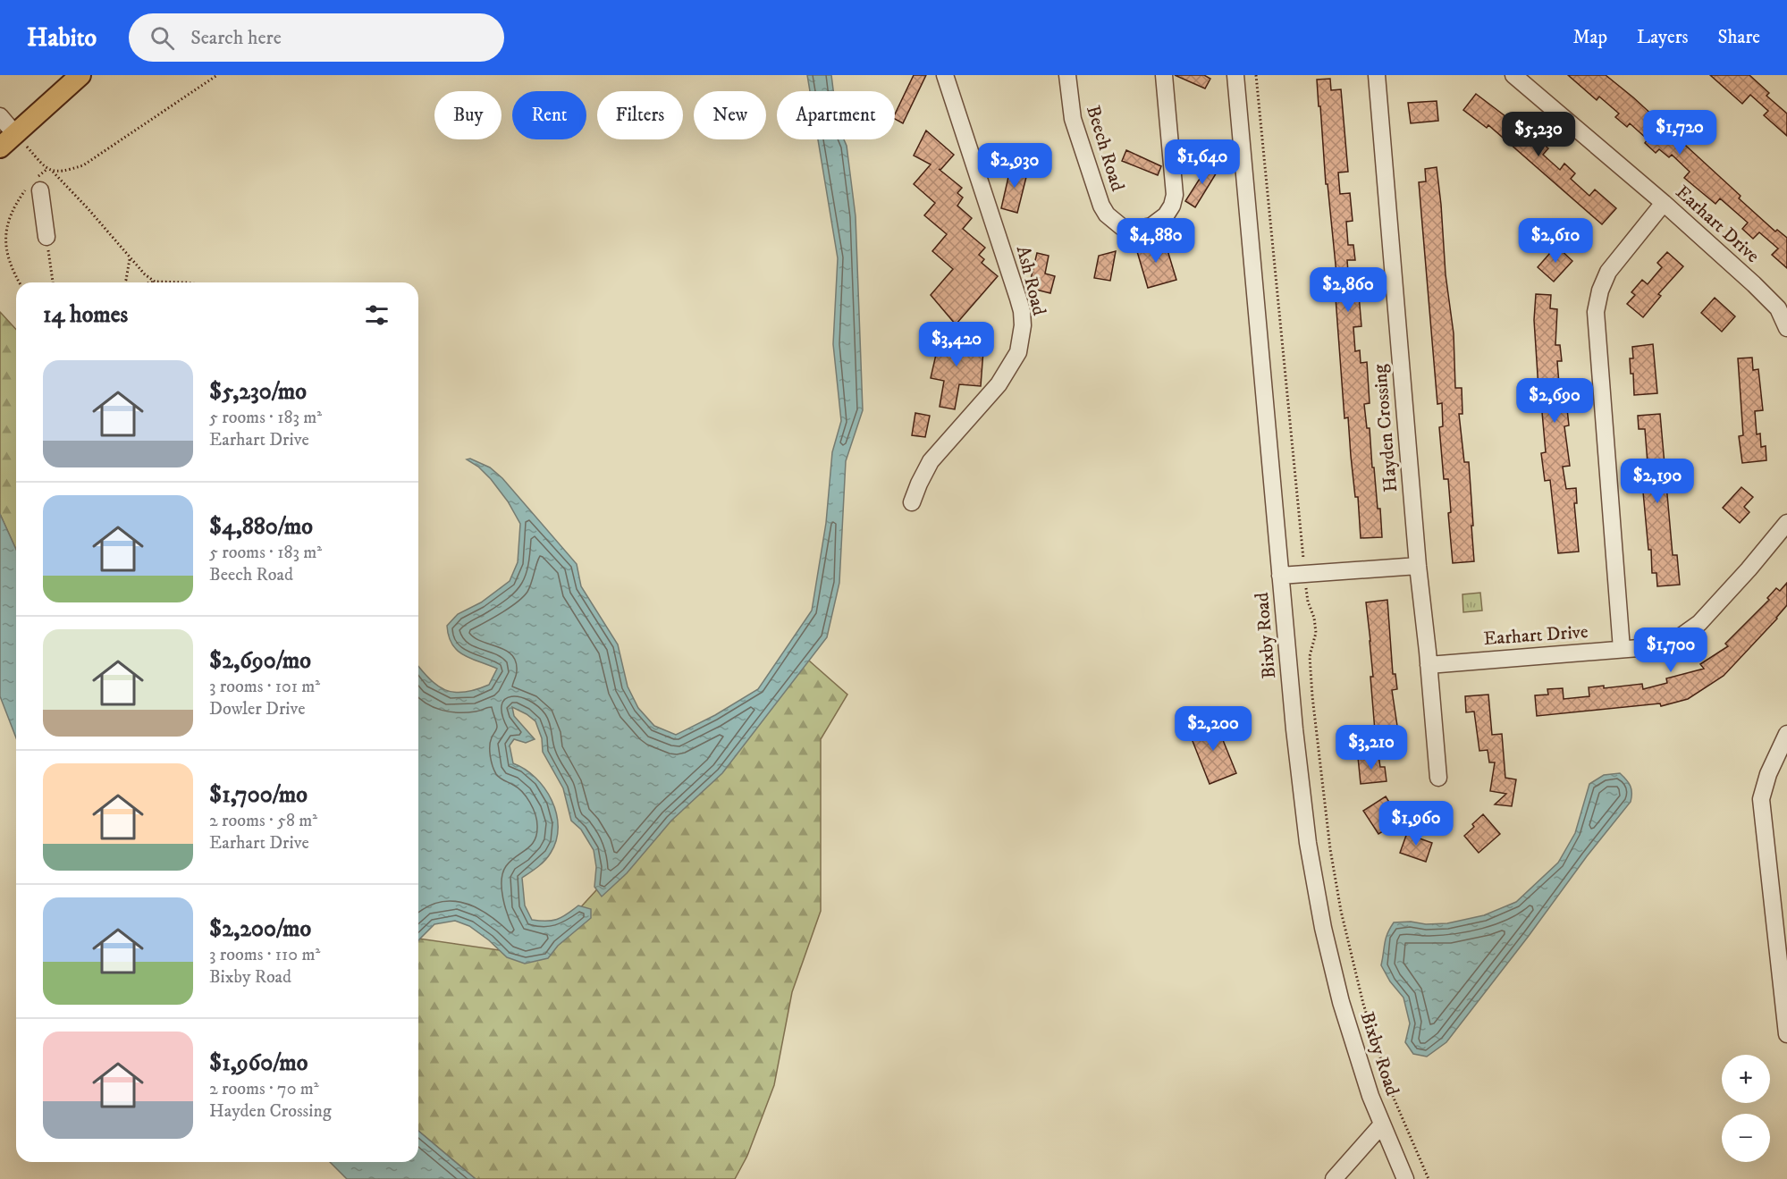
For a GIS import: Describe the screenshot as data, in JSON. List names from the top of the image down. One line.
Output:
{"streets":{"street":["Beech Road","Earhart Drive","Ash Road","Hayden Crossing","Bixby Road"]},"crossings":[["Earhart Drive","Hayden Crossing"]],"page":{"header":"Habito","search":"Search here","nav":["Map","Layers","Share"],"chip":["Buy","Rent","Filters","New","Apartment"],"price":["$1,720","$5,230","$1,640","$2,930","$4,880","$2,610","$2,860","$3,420","$2,690","$2,190","$1,700","$2,200","$3,210","$1,960"],"heading":"14 homes","list":[{"name":"$5,230/mo","note":"5 rooms · 183 m² · Earhart Drive"},{"name":"$4,880/mo","note":"5 rooms · 183 m² · Beech Road"},{"name":"$2,690/mo","note":"3 rooms · 101 m² · Dowler Drive"},{"name":"$1,700/mo","note":"2 rooms · 58 m² · Earhart Drive"},{"name":"$2,200/mo","note":"3 rooms · 110 m² · Bixby Road"},{"name":"$1,960/mo","note":"2 rooms · 70 m² · Hayden Crossing"}],"map_buttons":["+","−"]}}
